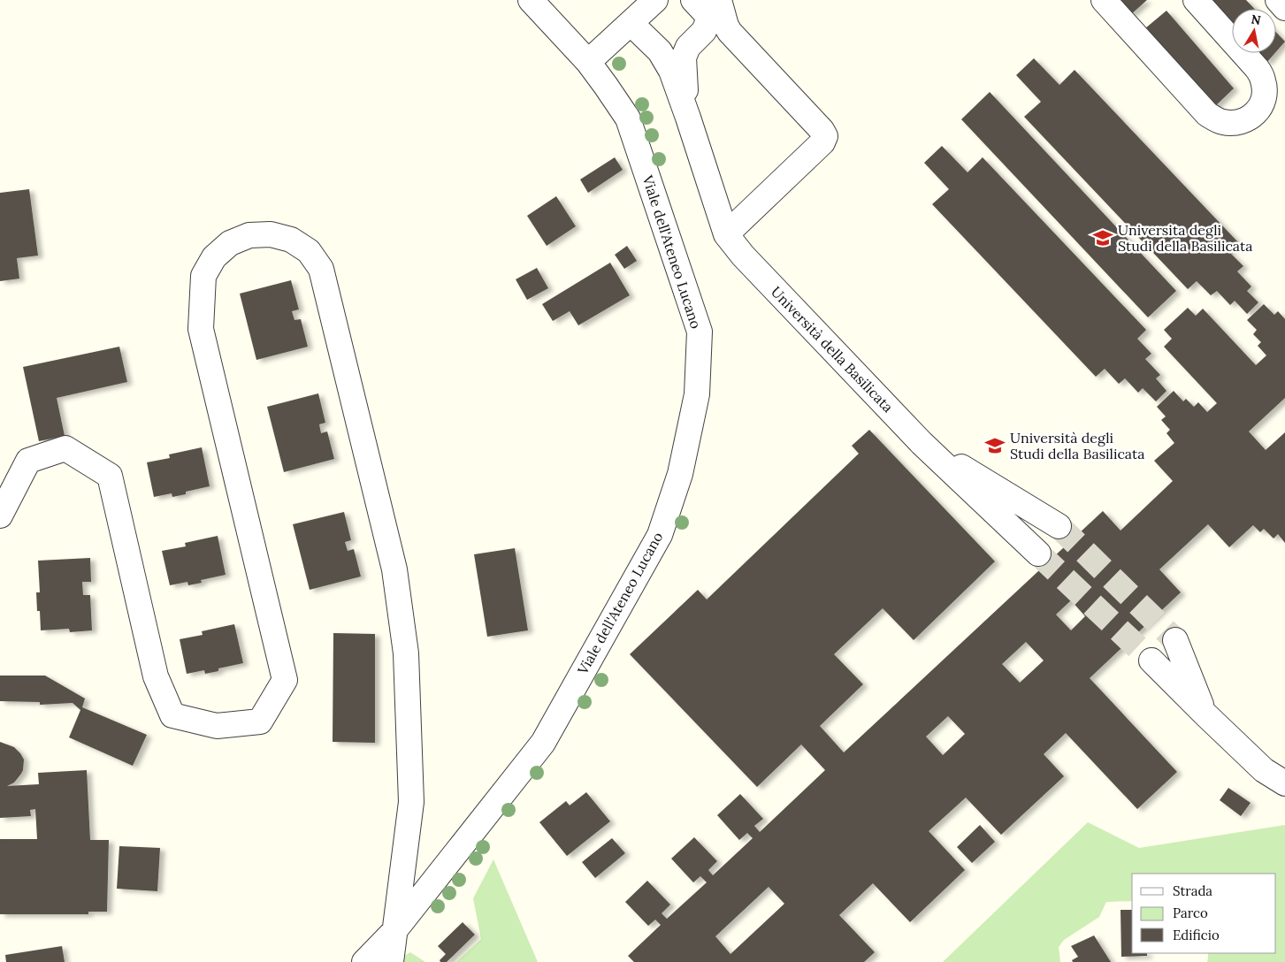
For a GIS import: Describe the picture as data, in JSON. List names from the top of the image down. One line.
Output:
{"streets":{"street":["Viale dell'Ateneo Lucano","Università della Basilicata"]},"places":{"school or university":["Universita degli Studi della Basilicata","Università degli Studi della Basilicata"]},"legend":["Strada","Parco","Edificio"],"north":"top"}
